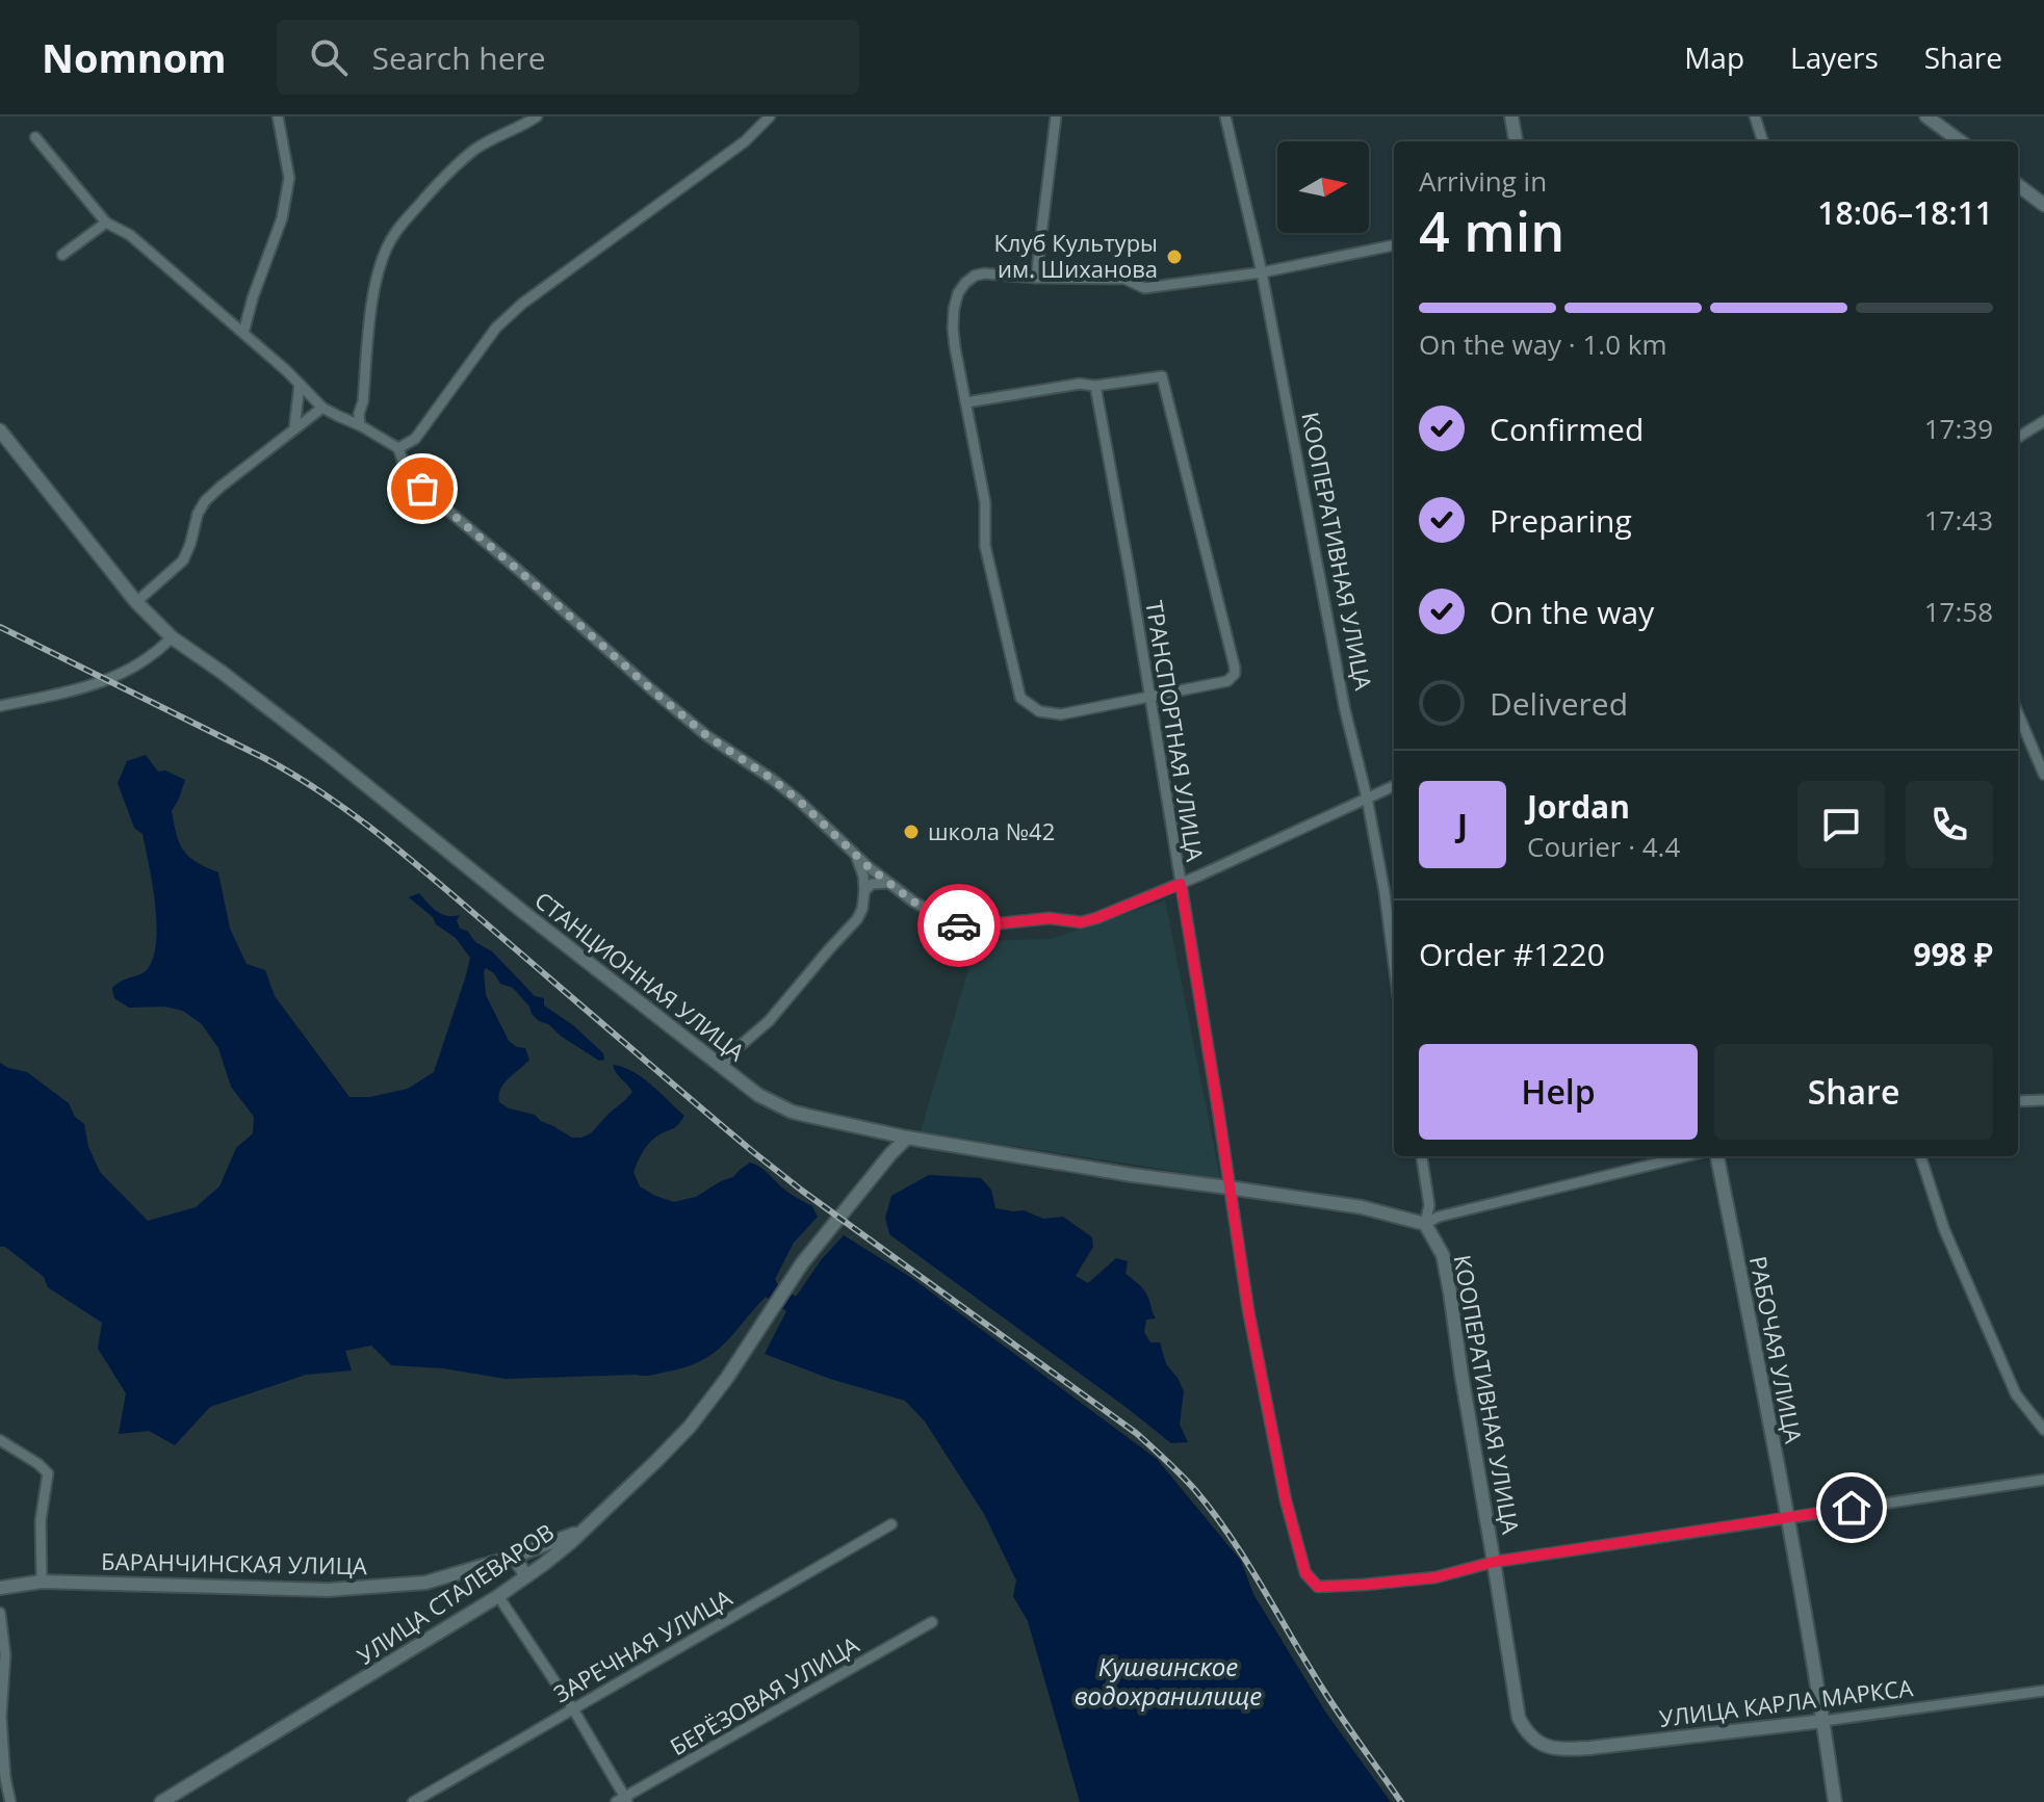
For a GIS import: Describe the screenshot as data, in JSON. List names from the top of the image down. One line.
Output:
{"streets":{"street":["КООПЕРАТИВНАЯ УЛИЦА","ТРАНСПОРТНАЯ УЛИЦА","СТАНЦИОННАЯ УЛИЦА","РАБОЧАЯ УЛИЦА","БАРАНЧИНСКАЯ УЛИЦА","УЛИЦА СТАЛЕВАРОВ","ЗАРЕЧНАЯ УЛИЦА","БЕРЁЗОВАЯ УЛИЦА","УЛИЦА КАРЛА МАРКСА"]},"crossings":[["КООПЕРАТИВНАЯ УЛИЦА","ТРАНСПОРТНАЯ УЛИЦА"],["КООПЕРАТИВНАЯ УЛИЦА","СТАНЦИОННАЯ УЛИЦА"],["КООПЕРАТИВНАЯ УЛИЦА","УЛИЦА КАРЛА МАРКСА"],["ТРАНСПОРТНАЯ УЛИЦА","СТАНЦИОННАЯ УЛИЦА"],["СТАНЦИОННАЯ УЛИЦА","УЛИЦА СТАЛЕВАРОВ"],["РАБОЧАЯ УЛИЦА","УЛИЦА КАРЛА МАРКСА"],["БАРАНЧИНСКАЯ УЛИЦА","УЛИЦА СТАЛЕВАРОВ"]],"water":["Кушвинское водохранилище"],"places":["Клуб Культуры им. Шиханова","школа №42"],"north":"right","page":{"header":"Nomnom","search":"Search here","nav":["Map","Layers","Share"],"heading":["4 min","Arriving in","18:06–18:11"],"panel":["Jordan","Courier · 4.4","Order #1220","998 ₽"],"bar":"On the way · 1.0 km","list":[["Confirmed","17:39"],["Preparing","17:43"],["On the way","17:58"],"Delivered"],"round":"J","buttons":["Help","Share"]}}
